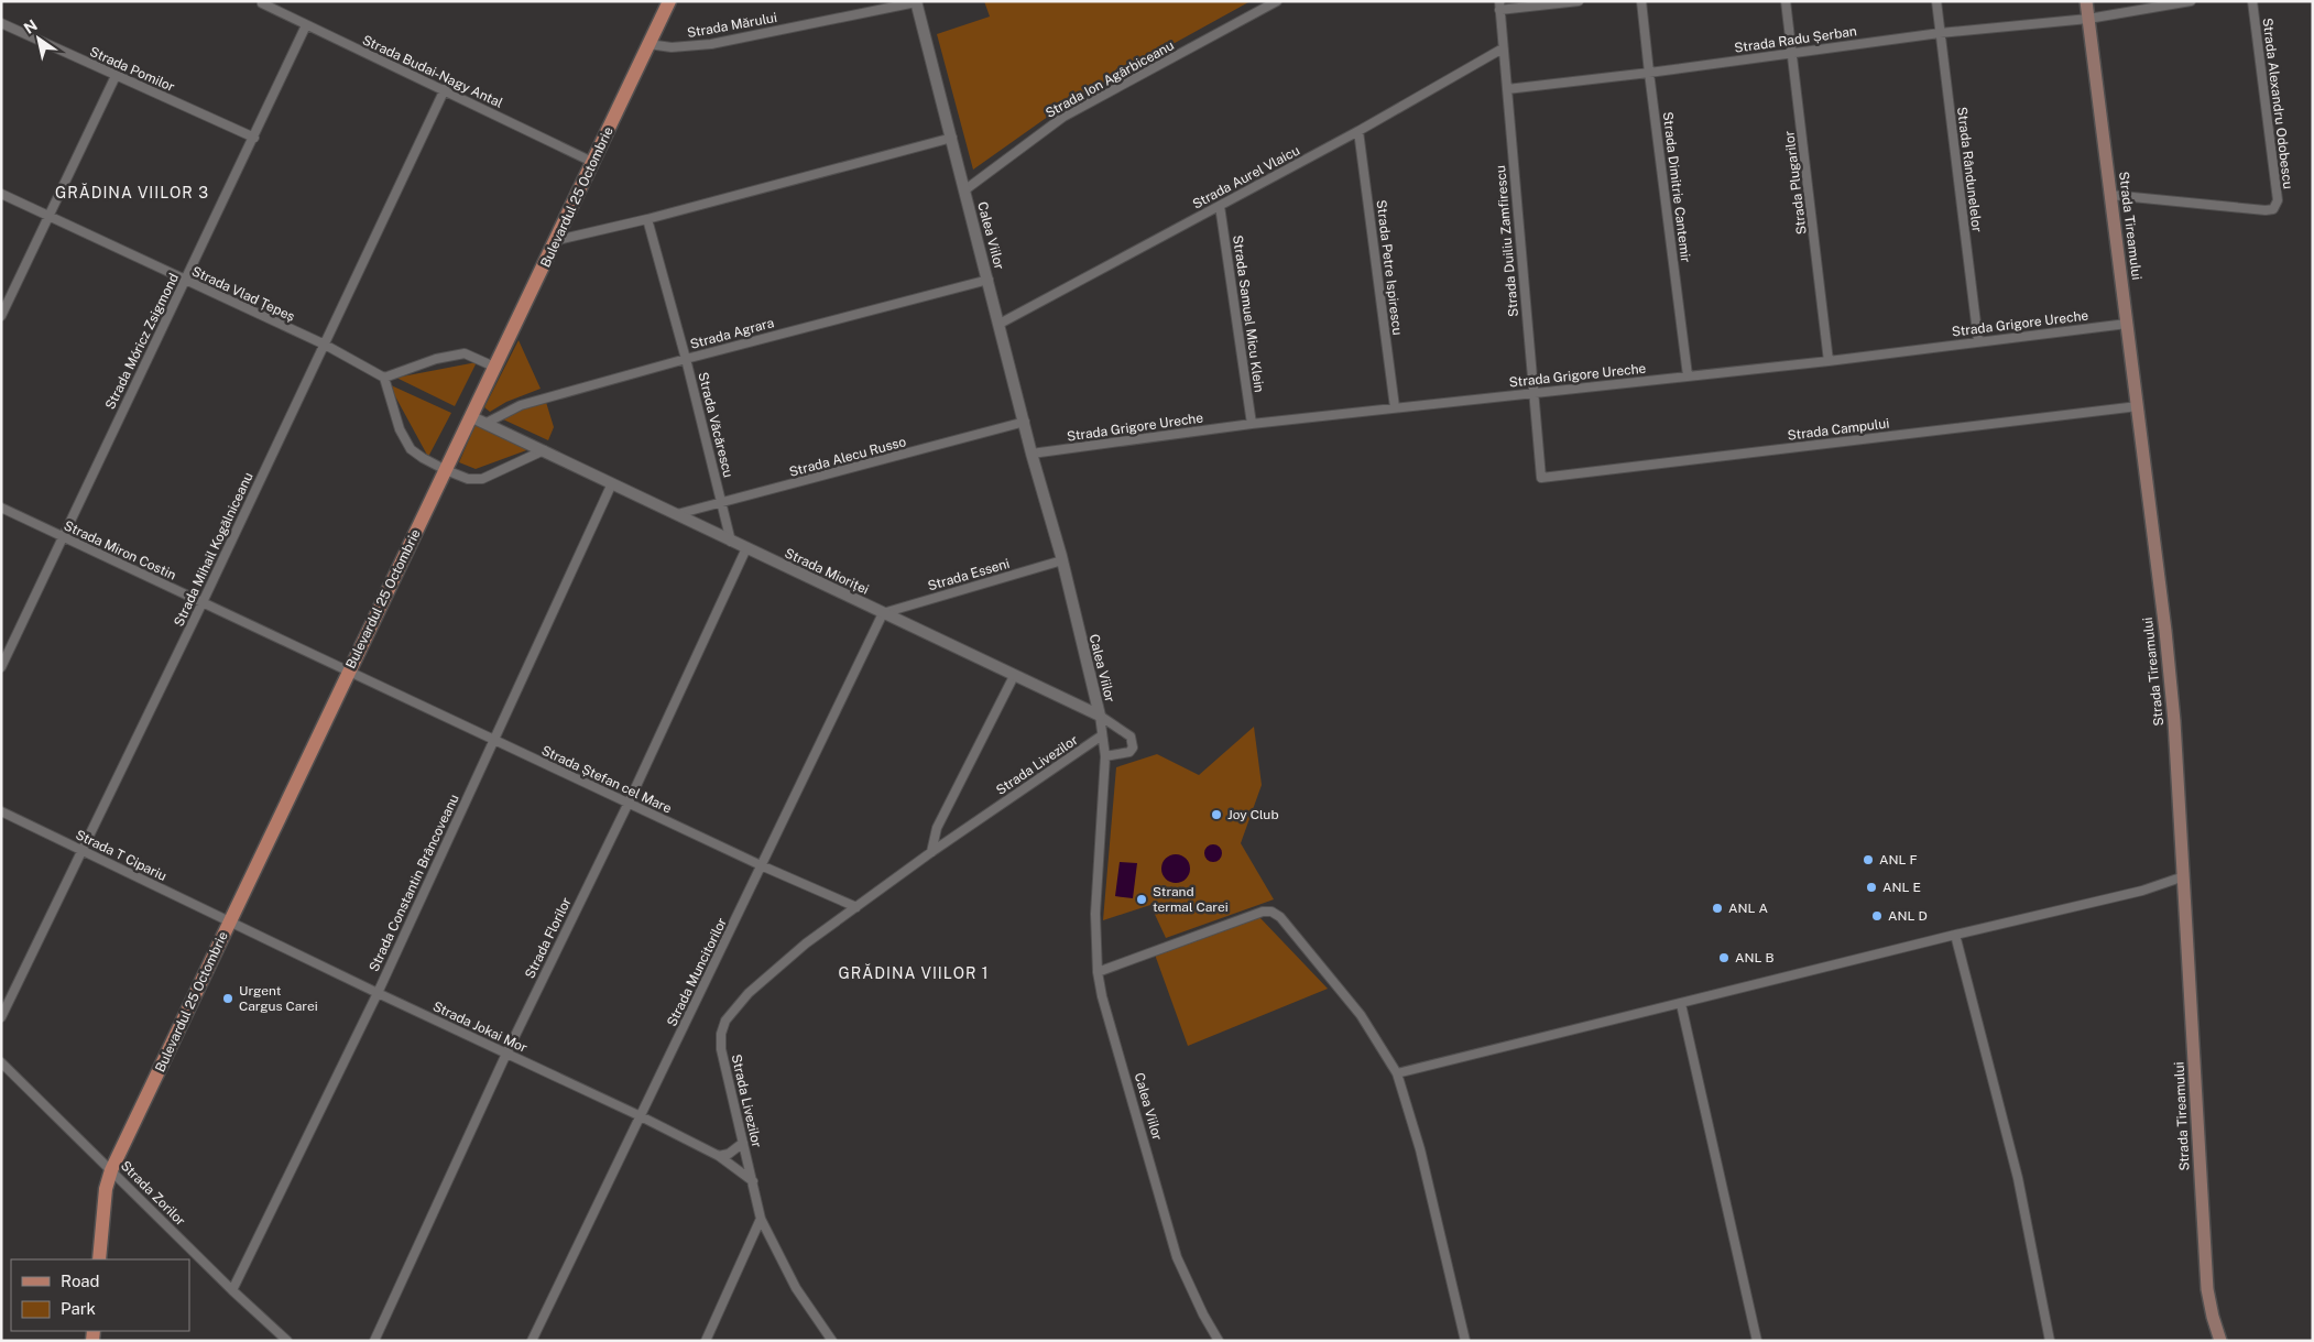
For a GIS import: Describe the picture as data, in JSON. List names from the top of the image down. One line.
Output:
{"streets":{"main road":["Bulevardul 25 Octombrie","Strada Tireamului"],"street":["Strada Mărului","Strada Radu Șerban","Strada Pomilor","Strada Budai-Nagy Antal","Strada Ion Agârbiceanu","Strada Alexandru Odobescu","Strada Rândunelelor","Strada Aurel Vlaicu","Strada Plugarilor","Strada Dimitrie Cantemir","Calea Viilor","Strada Duiliu Zamfirescu","Strada Petre Ispirescu","Strada Vlad Țepeș","Strada Samuel Micu Klein","Strada Grigore Ureche","Strada Agrara","Strada Móricz Zsigmond","Strada Văcărescu","Strada Campului","Strada Alecu Russo","Strada Mihail Kogălniceanu","Strada Miron Costin","Strada Mioriței","Strada Esseni","Strada Livezilor","Strada Ștefan cel Mare","Strada T Cipariu","Strada Constantin Brâncoveanu","Strada Florilor","Strada Muncitorilor","Strada Jokai Mor","Strada Zorilor"]},"crossings":[["Strada Mărului","Bulevardul 25 Octombrie"],["Strada Mărului","Calea Viilor"],["Strada Radu Șerban","Strada Rândunelelor"],["Strada Radu Șerban","Strada Plugarilor"],["Strada Radu Șerban","Strada Dimitrie Cantemir"],["Strada Radu Șerban","Strada Tireamului"],["Strada Radu Șerban","Strada Duiliu Zamfirescu"],["Strada Pomilor","Strada Móricz Zsigmond"],["Strada Budai-Nagy Antal","Bulevardul 25 Octombrie"],["Strada Budai-Nagy Antal","Strada Móricz Zsigmond"],["Strada Budai-Nagy Antal","Strada Mihail Kogălniceanu"],["Strada Ion Agârbiceanu","Calea Viilor"],["Strada Alexandru Odobescu","Strada Tireamului"],["Strada Rândunelelor","Strada Grigore Ureche"],["Strada Aurel Vlaicu","Calea Viilor"],["Strada Aurel Vlaicu","Strada Duiliu Zamfirescu"],["Strada Aurel Vlaicu","Strada Petre Ispirescu"],["Strada Aurel Vlaicu","Strada Samuel Micu Klein"],["Strada Plugarilor","Strada Grigore Ureche"],["Strada Dimitrie Cantemir","Strada Grigore Ureche"],["Bulevardul 25 Octombrie","Strada Miron Costin"],["Bulevardul 25 Octombrie","Strada Mioriței"],["Bulevardul 25 Octombrie","Strada Ștefan cel Mare"],["Bulevardul 25 Octombrie","Strada T Cipariu"],["Bulevardul 25 Octombrie","Strada Jokai Mor"],["Bulevardul 25 Octombrie","Strada Zorilor"],["Strada Tireamului","Strada Grigore Ureche"],["Strada Tireamului","Strada Campului"],["Calea Viilor","Strada Grigore Ureche"],["Calea Viilor","Strada Agrara"],["Calea Viilor","Strada Alecu Russo"],["Calea Viilor","Strada Mioriței"],["Calea Viilor","Strada Esseni"],["Calea Viilor","Strada Livezilor"],["Strada Duiliu Zamfirescu","Strada Grigore Ureche"],["Strada Duiliu Zamfirescu","Strada Campului"],["Strada Petre Ispirescu","Strada Grigore Ureche"],["Strada Vlad Țepeș","Strada Móricz Zsigmond"],["Strada Vlad Țepeș","Strada Mihail Kogălniceanu"],["Strada Samuel Micu Klein","Strada Grigore Ureche"],["Strada Agrara","Strada Văcărescu"],["Strada Agrara","Strada Mioriței"],["Strada Móricz Zsigmond","Strada Miron Costin"],["Strada Văcărescu","Strada Alecu Russo"],["Strada Văcărescu","Strada Mioriței"],["Strada Alecu Russo","Strada Mioriței"],["Strada Mihail Kogălniceanu","Strada Miron Costin"],["Strada Mihail Kogălniceanu","Strada T Cipariu"],["Strada Miron Costin","Strada Ștefan cel Mare"],["Strada Mioriței","Strada Esseni"],["Strada Mioriței","Strada Constantin Brâncoveanu"],["Strada Mioriței","Strada Florilor"],["Strada Mioriței","Strada Muncitorilor"],["Strada Esseni","Strada Muncitorilor"],["Strada Livezilor","Strada Ștefan cel Mare"],["Strada Livezilor","Strada Jokai Mor"],["Strada Ștefan cel Mare","Strada Constantin Brâncoveanu"],["Strada Ștefan cel Mare","Strada Florilor"],["Strada Ștefan cel Mare","Strada Muncitorilor"],["Strada T Cipariu","Strada Jokai Mor"],["Strada Constantin Brâncoveanu","Strada Jokai Mor"],["Strada Constantin Brâncoveanu","Strada Zorilor"],["Strada Florilor","Strada Jokai Mor"],["Strada Muncitorilor","Strada Jokai Mor"]],"districts":["GRĂDINA VIILOR 3","GRĂDINA VIILOR 1"],"places":["Joy Club","ANL F","ANL E","Strand termal Carei","ANL A","ANL D","ANL B","Urgent Cargus Carei"],"legend":["Road","Park"],"north":"top left"}
